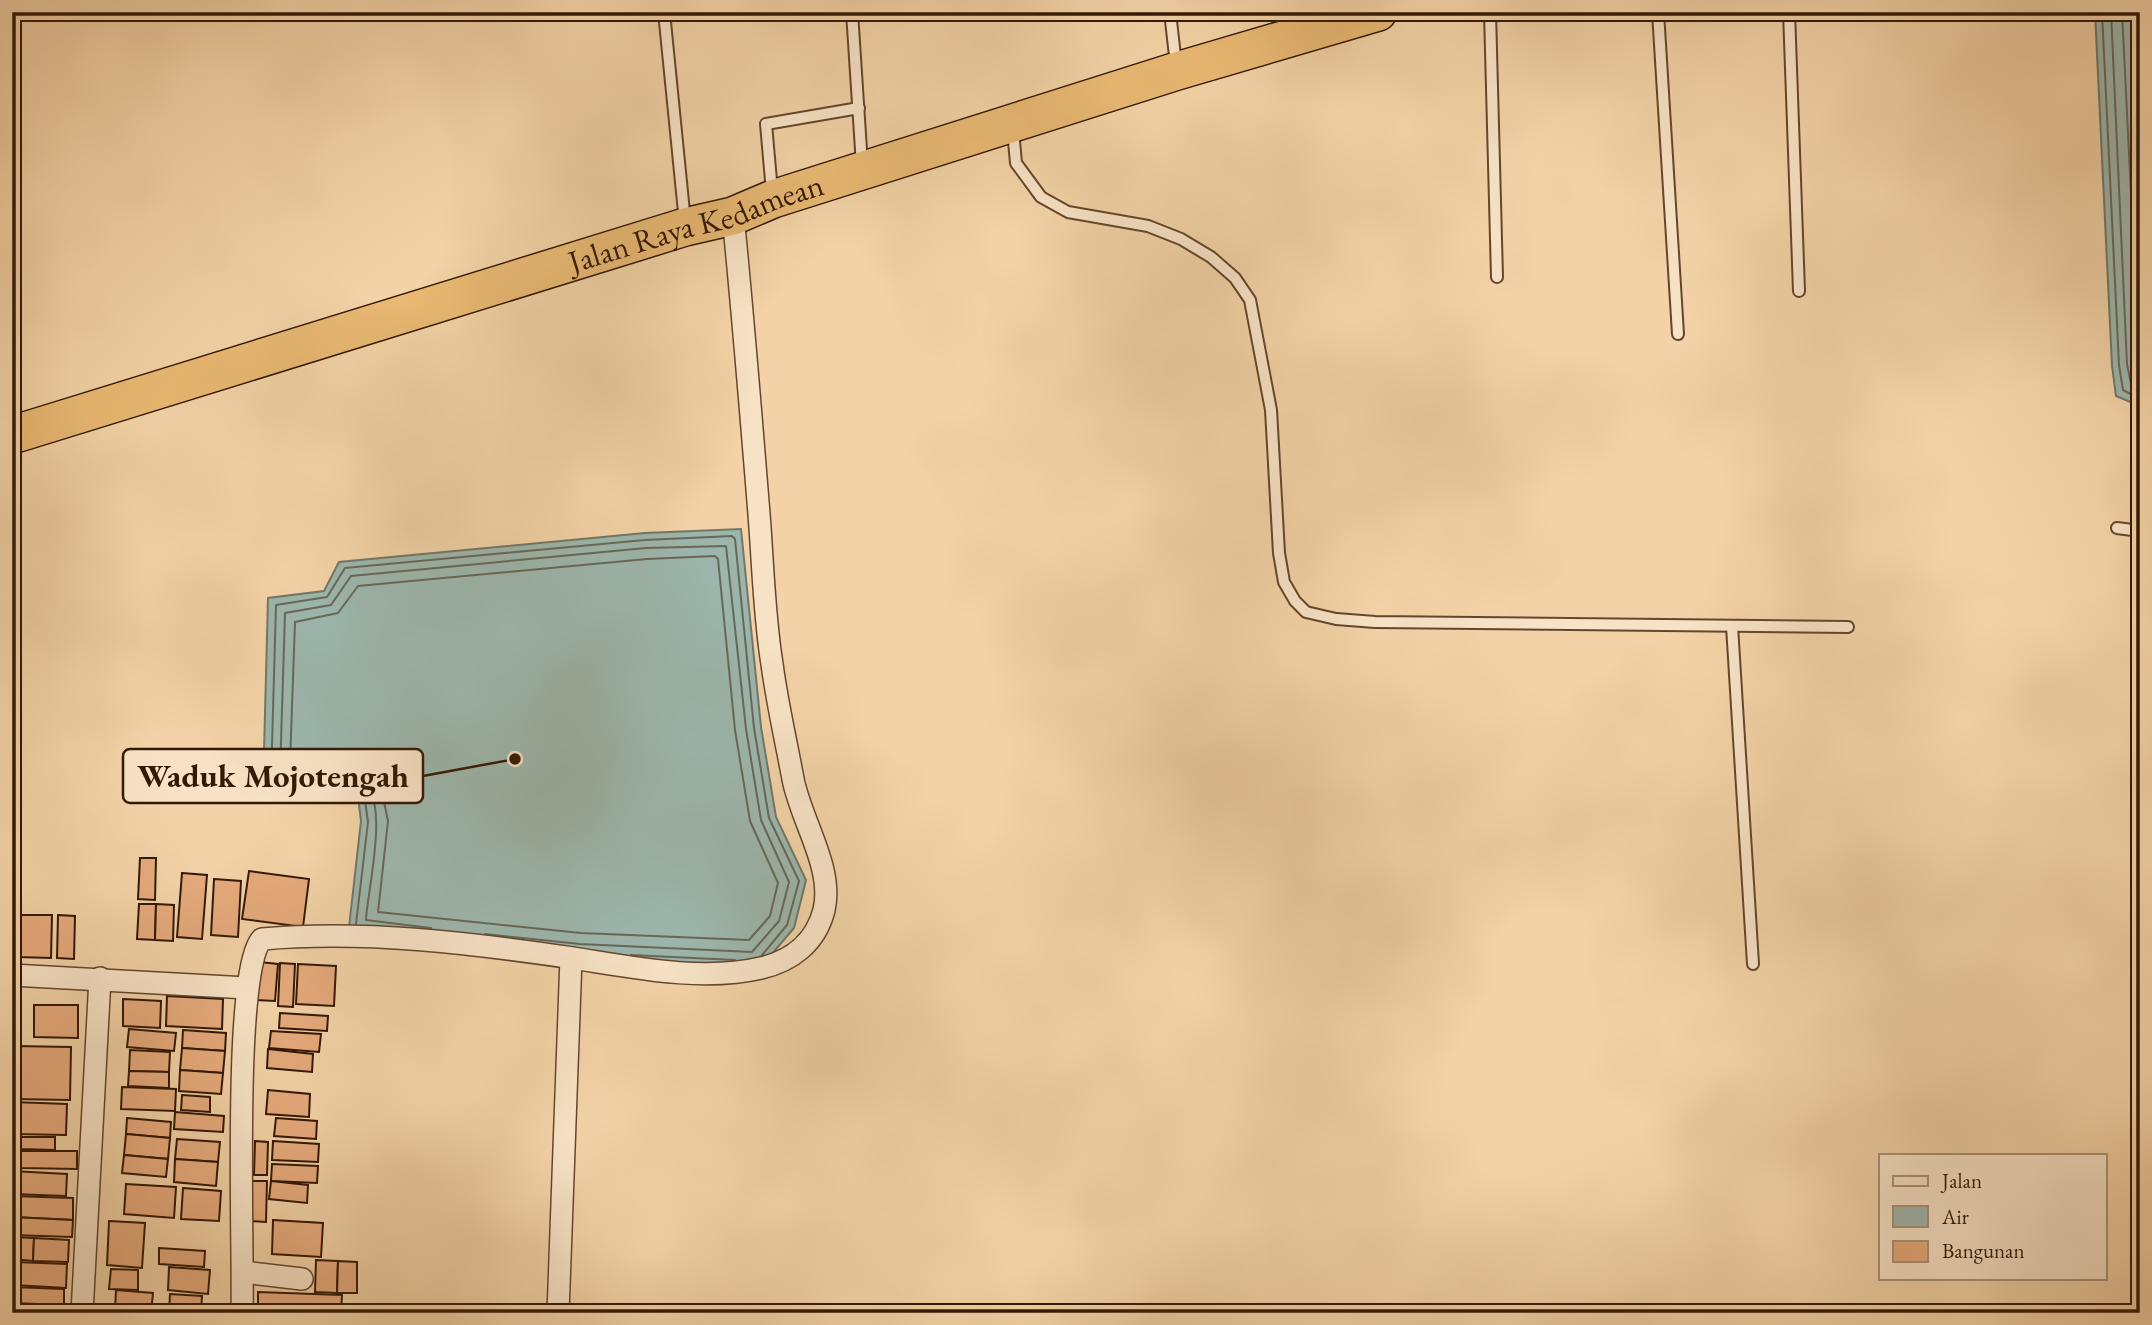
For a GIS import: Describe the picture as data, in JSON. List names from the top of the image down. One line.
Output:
{"streets":{"highway":["Jalan Raya Kedamean"]},"places":["Waduk Mojotengah"],"legend":["Jalan","Air","Bangunan"]}
